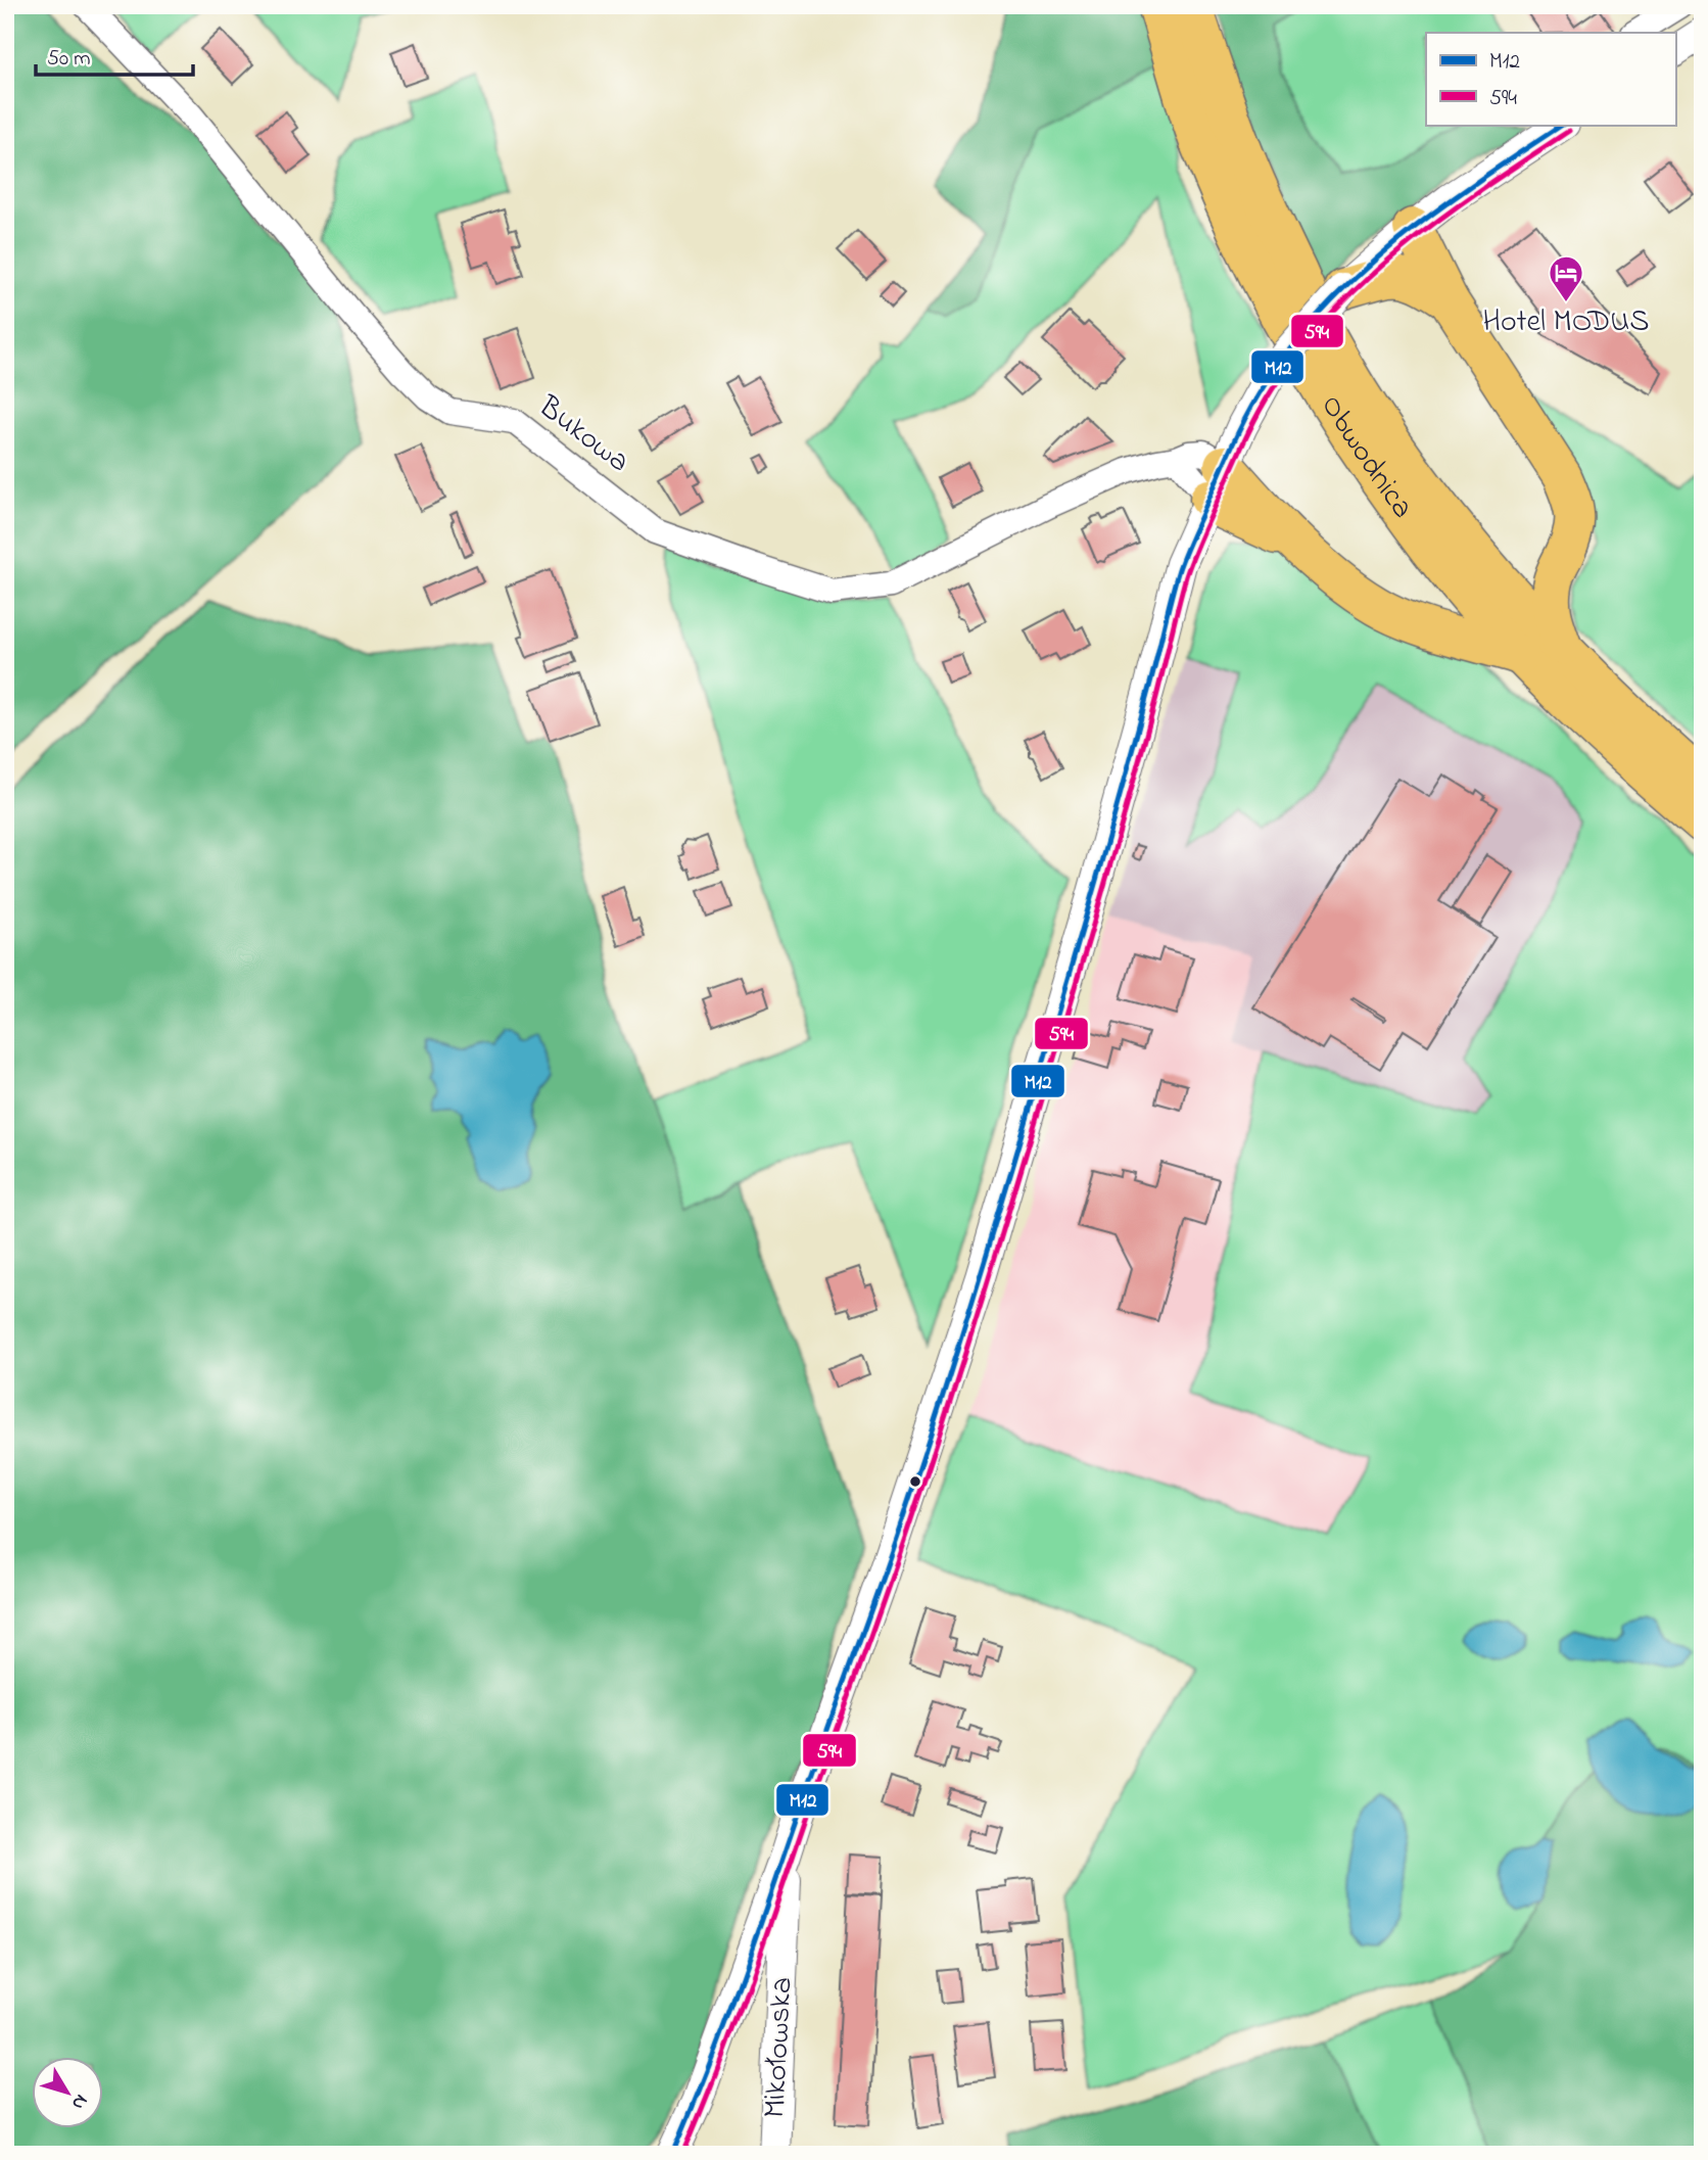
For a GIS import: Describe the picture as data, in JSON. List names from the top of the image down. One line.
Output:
{"streets":{"main road":["Obwodnica"],"street":["Bukowa","Mikołowska"]},"places":{"hotel":["Hotel MODUS"]},"lines":["transit line M12","transit line 594"],"legend":["M12","594"],"scale_bar":"50 m","north":"bottom right"}
